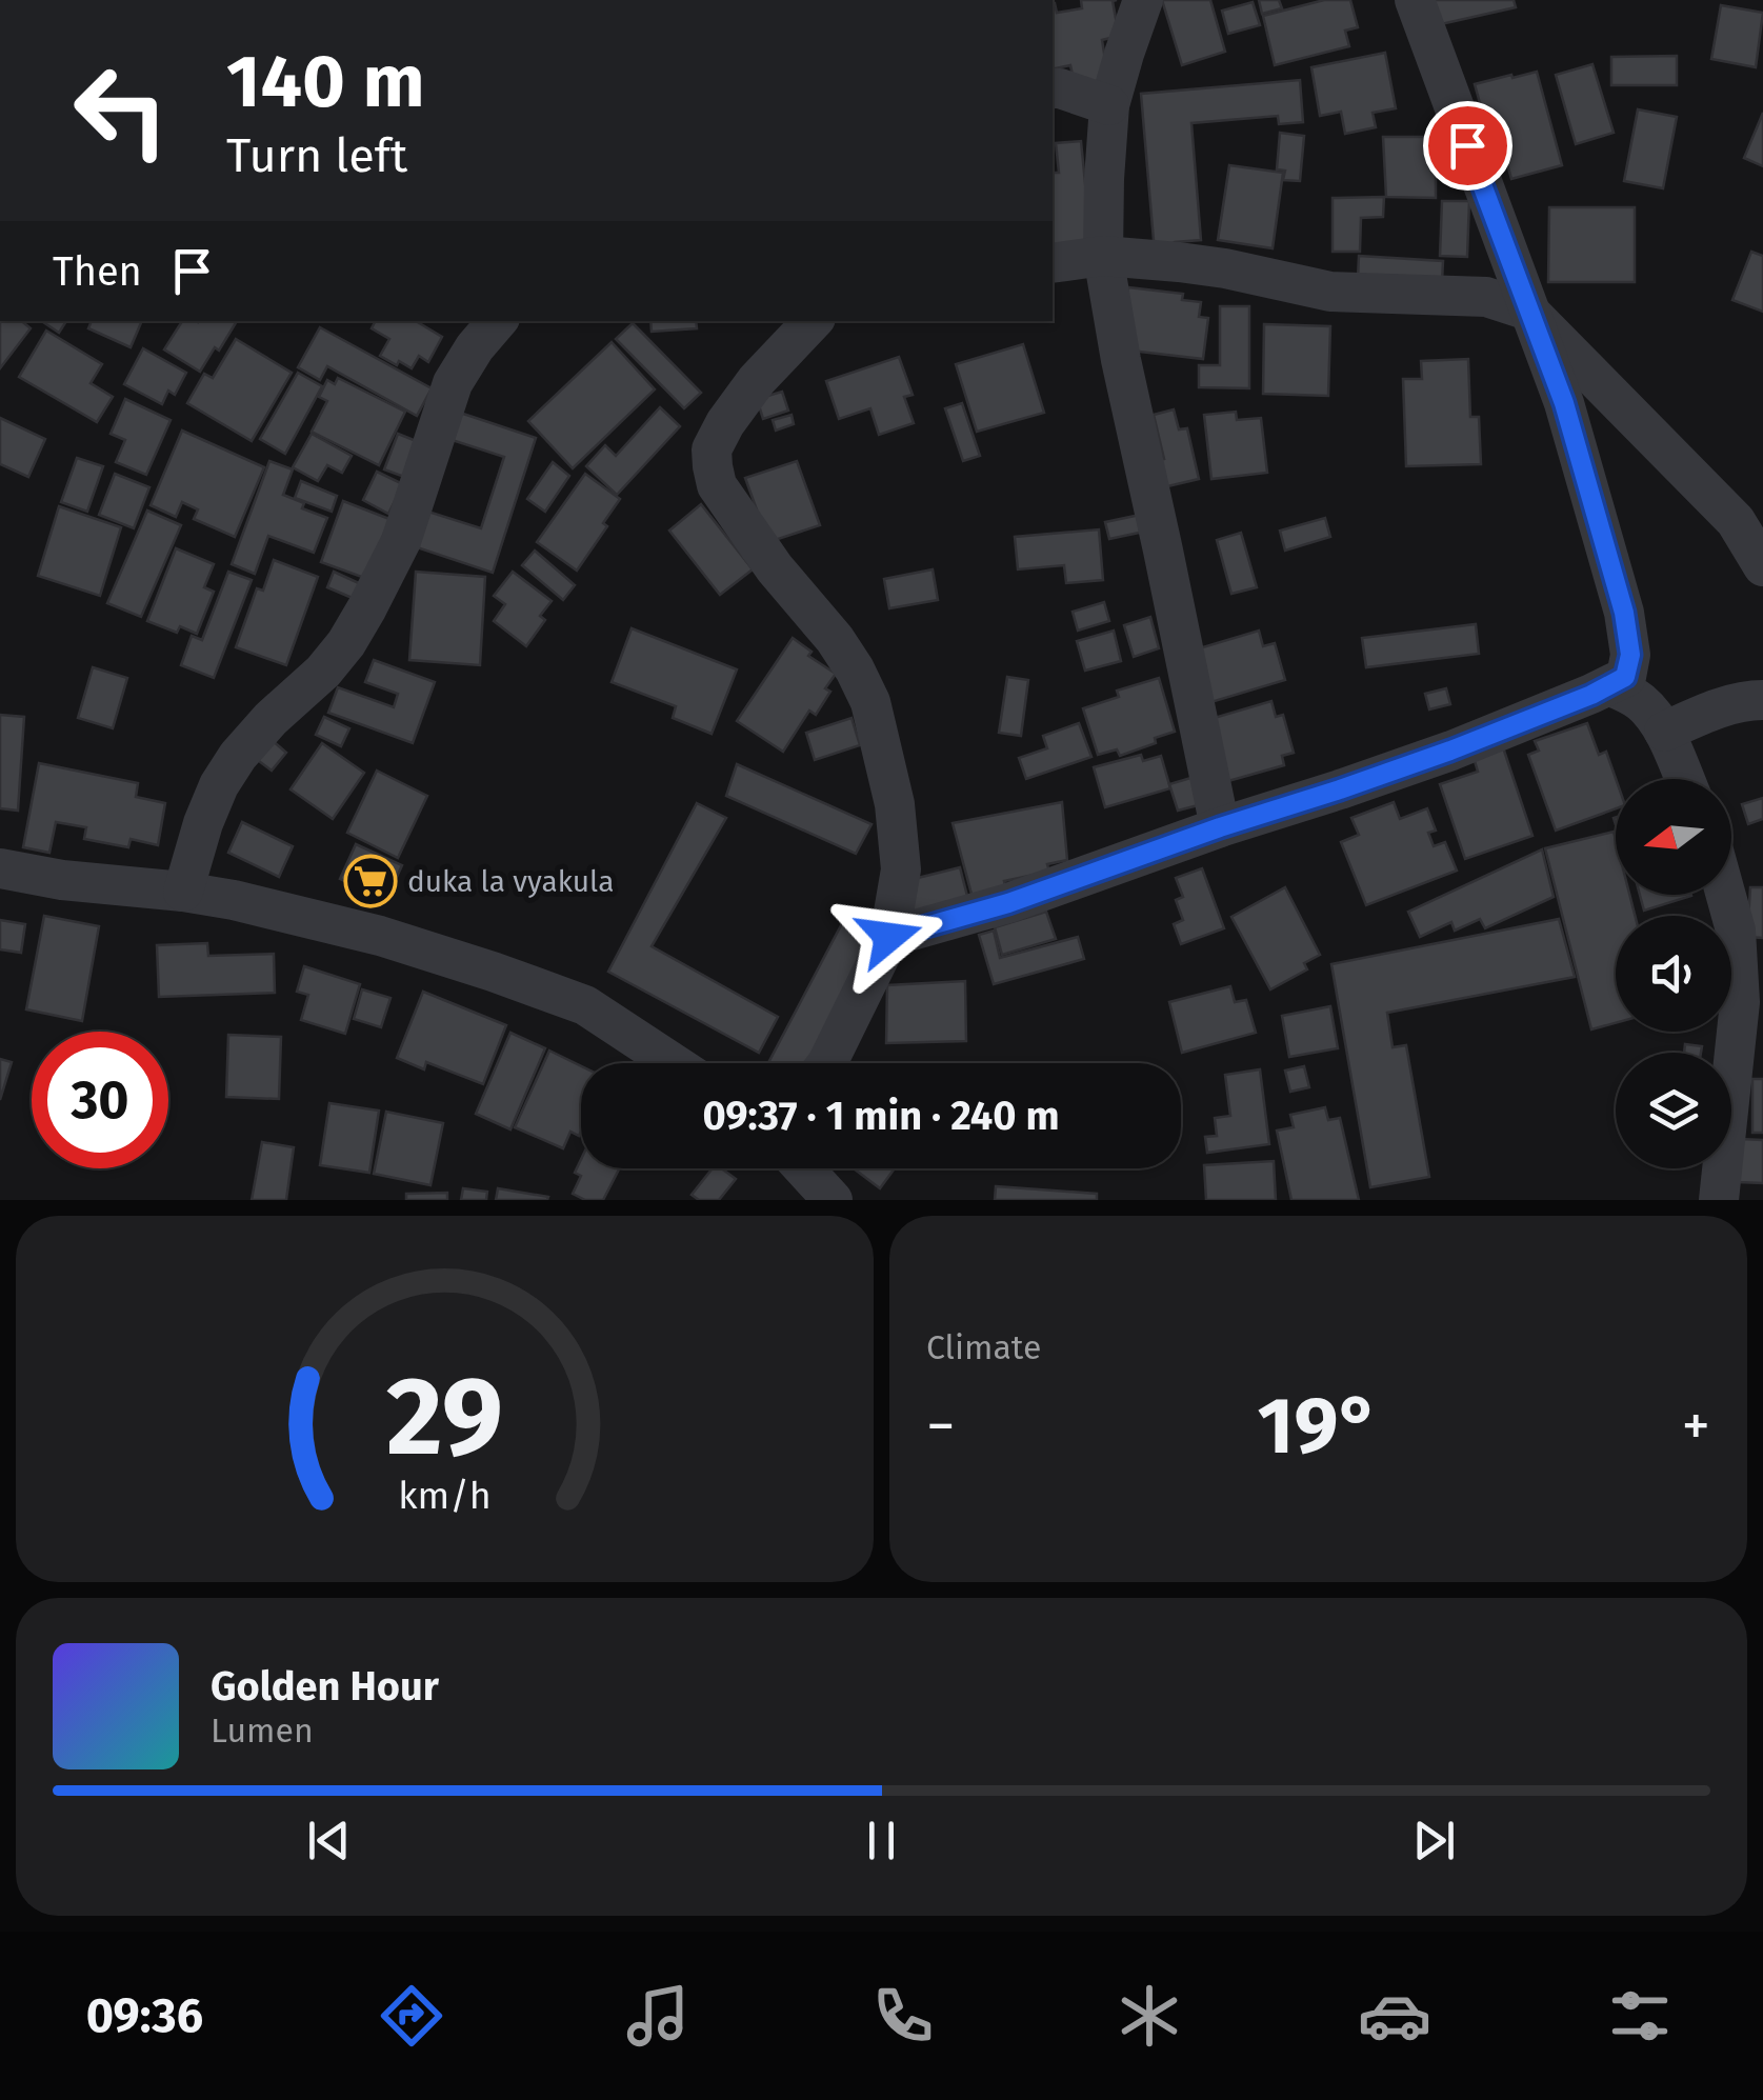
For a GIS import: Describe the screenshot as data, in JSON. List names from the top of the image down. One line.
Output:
{"places":{"supermarket":["duka la vyakula"]},"north":"left","page":{"turn":["140 m","Turn left"],"then":"Then","limit":"30","trip":"09:37 · 1 min · 240 m","tile":"Climate","heat":["−","19°","+"],"song":["Golden Hour","Lumen"],"tabs":"09:36","gauge":["29","km/h"]}}
